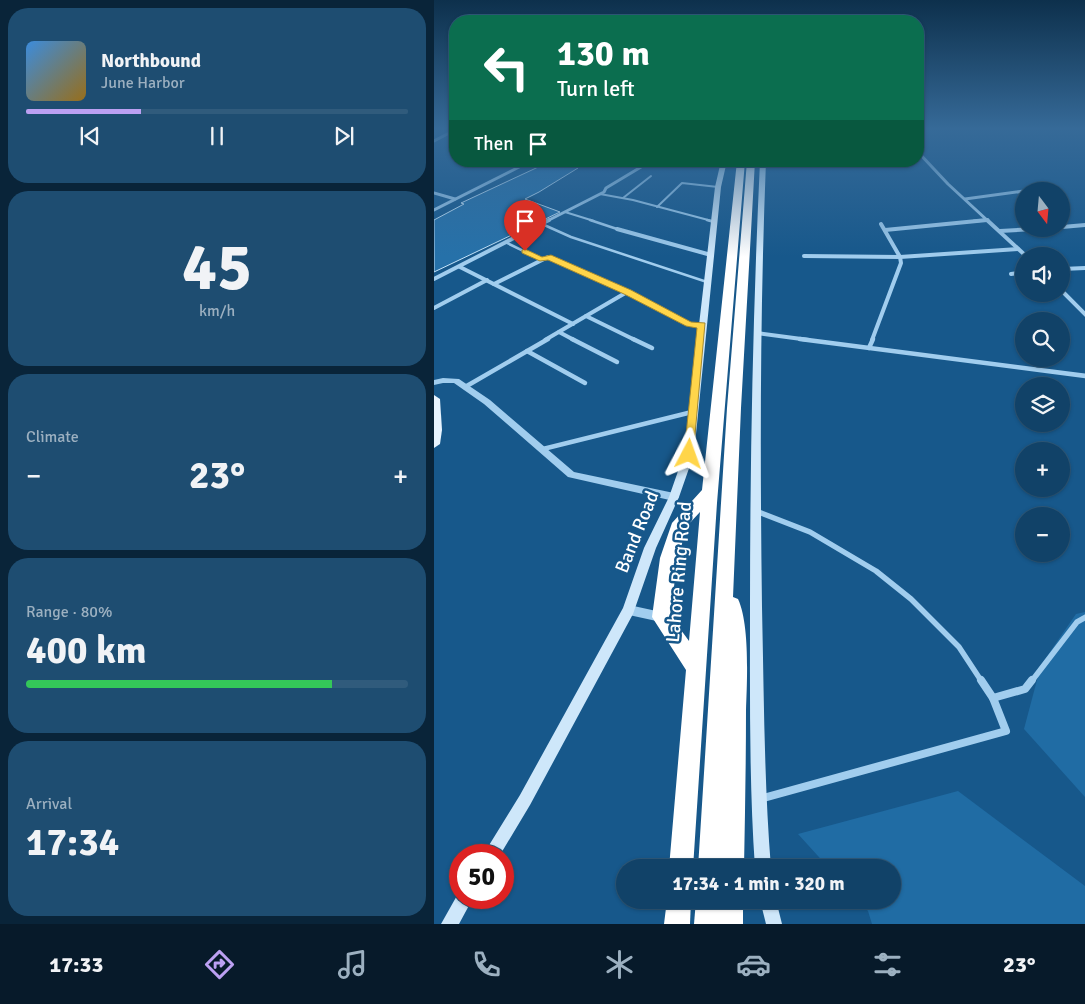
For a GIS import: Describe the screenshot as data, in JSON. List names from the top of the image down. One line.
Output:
{"streets":{"highway":["Lahore Ring Road"],"main road":["Band Road"]},"north":"bottom","page":{"turn":["130 m","Turn left"],"song":["Northbound","June Harbor"],"then":"Then","map_buttons":["+","−"],"tile":[["45","km/h"],"Climate",["Range · 80%","400 km"],["Arrival","17:34"]],"heat":["−","23°","+"],"limit":"50","trip":"17:34 · 1 min · 320 m","tabs":["17:33","23°"]}}
